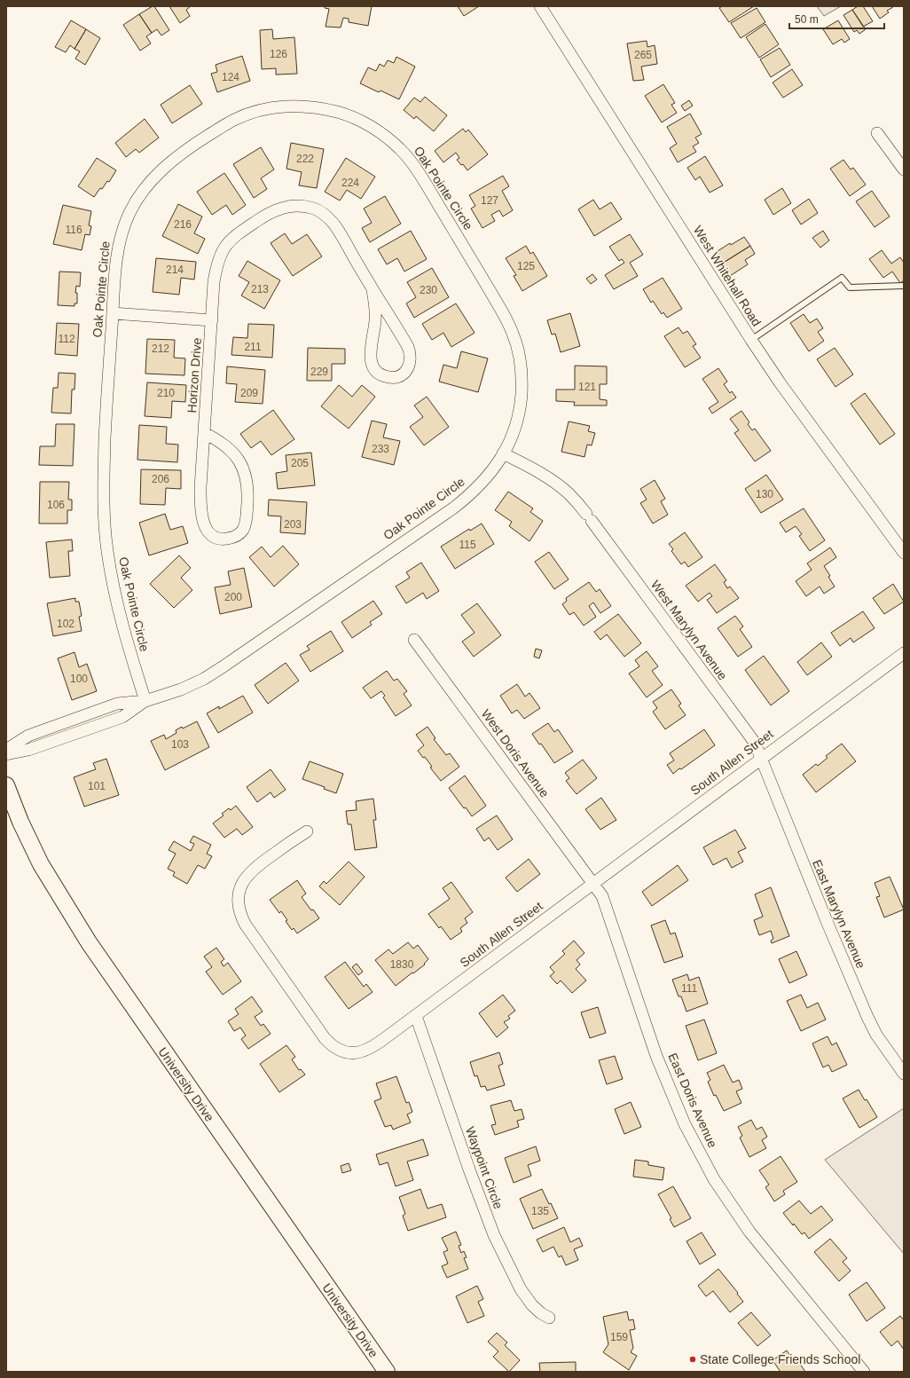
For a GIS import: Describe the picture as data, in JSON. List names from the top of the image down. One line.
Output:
{"streets":{"main road":["University Drive"],"street":["Oak Pointe Circle","West Whitehall Road","Horizon Drive","West Marylyn Avenue","West Doris Avenue","South Allen Street","East Marylyn Avenue","East Doris Avenue","Waypoint Circle"]},"crossings":[["Oak Pointe Circle","West Marylyn Avenue"],["West Marylyn Avenue","South Allen Street"],["West Marylyn Avenue","East Marylyn Avenue"],["West Doris Avenue","South Allen Street"],["West Doris Avenue","East Doris Avenue"],["South Allen Street","East Marylyn Avenue"],["South Allen Street","East Doris Avenue"],["South Allen Street","Waypoint Circle"]],"places":["State College Friends School"],"house_numbers":["126","265","124","222","224","127","216","116","125","214","213","230","112","211","212","229","121","210","209","233","205","206","130","106","203","115","200","102","100","103","101","1830","111","135","159"],"scale_bar":"50 m"}
